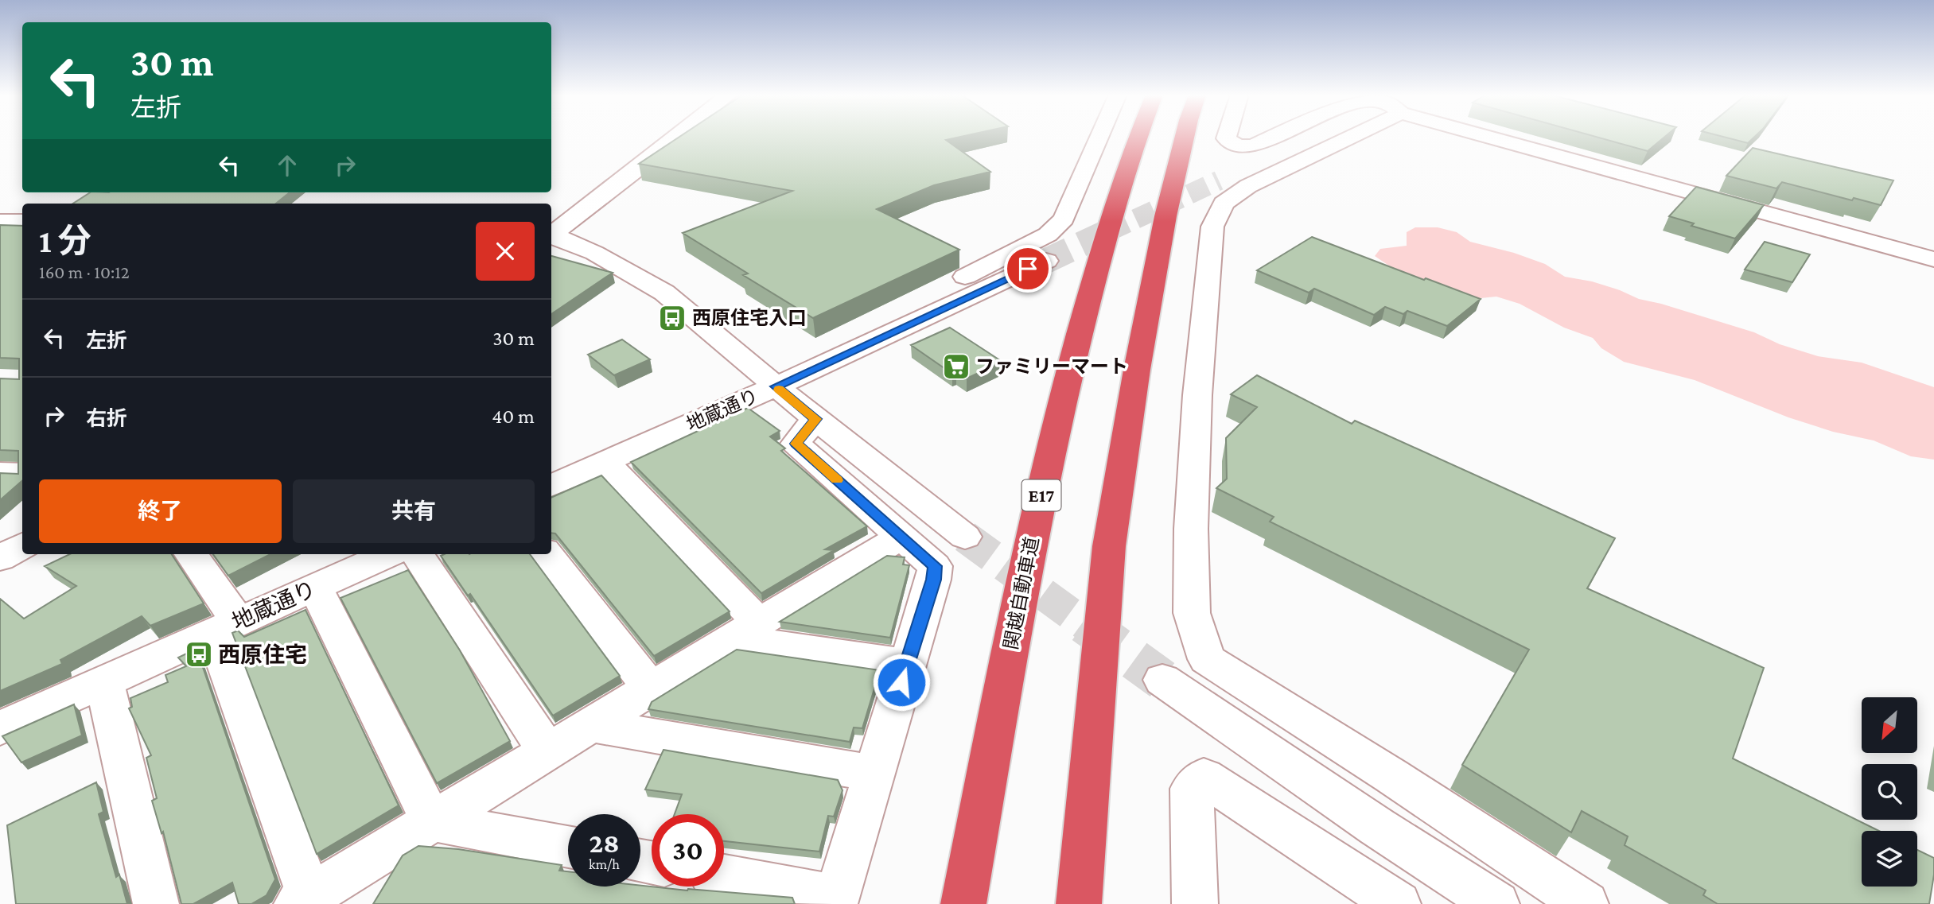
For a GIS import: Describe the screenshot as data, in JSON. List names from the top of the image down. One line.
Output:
{"streets":{"highway":["E17","関越自動車道"],"street":["地蔵通り"]},"places":{"bus stop":["西原住宅入口","西原住宅"],"supermarket":["ファミリーマート"]},"north":"bottom left","page":{"turn":["30 m","左折"],"heading":["1 分","160 m · 10:12"],"list":[{"name":"左折","value":"30 m"},{"name":"右折","value":"40 m"}],"buttons":["終了","共有"],"speed":"28 km/h","limit":"30"}}
